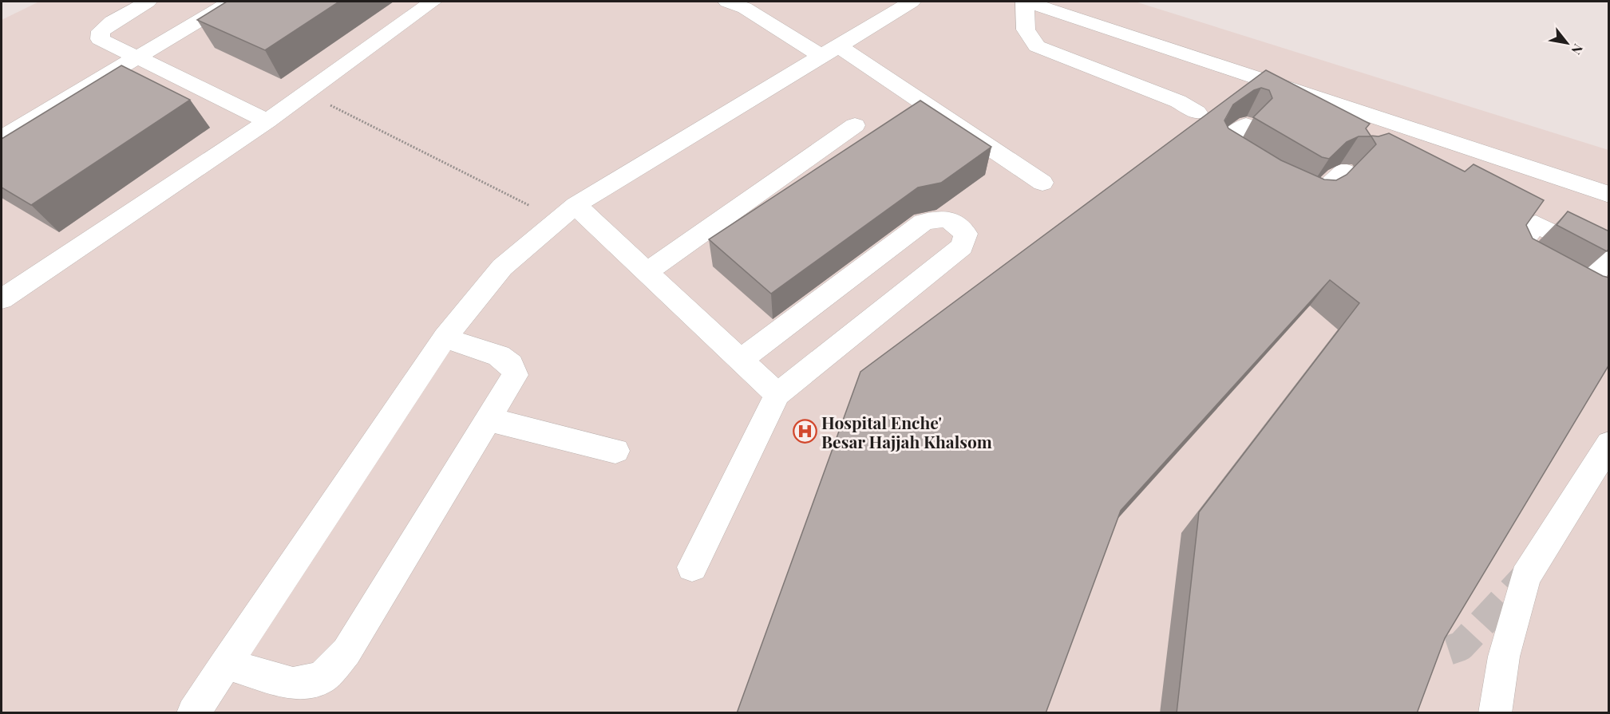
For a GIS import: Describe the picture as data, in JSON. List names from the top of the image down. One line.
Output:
{"places":{"hospital":["Hospital Enche' Besar Hajjah Khalsom"]},"north":"bottom right"}
